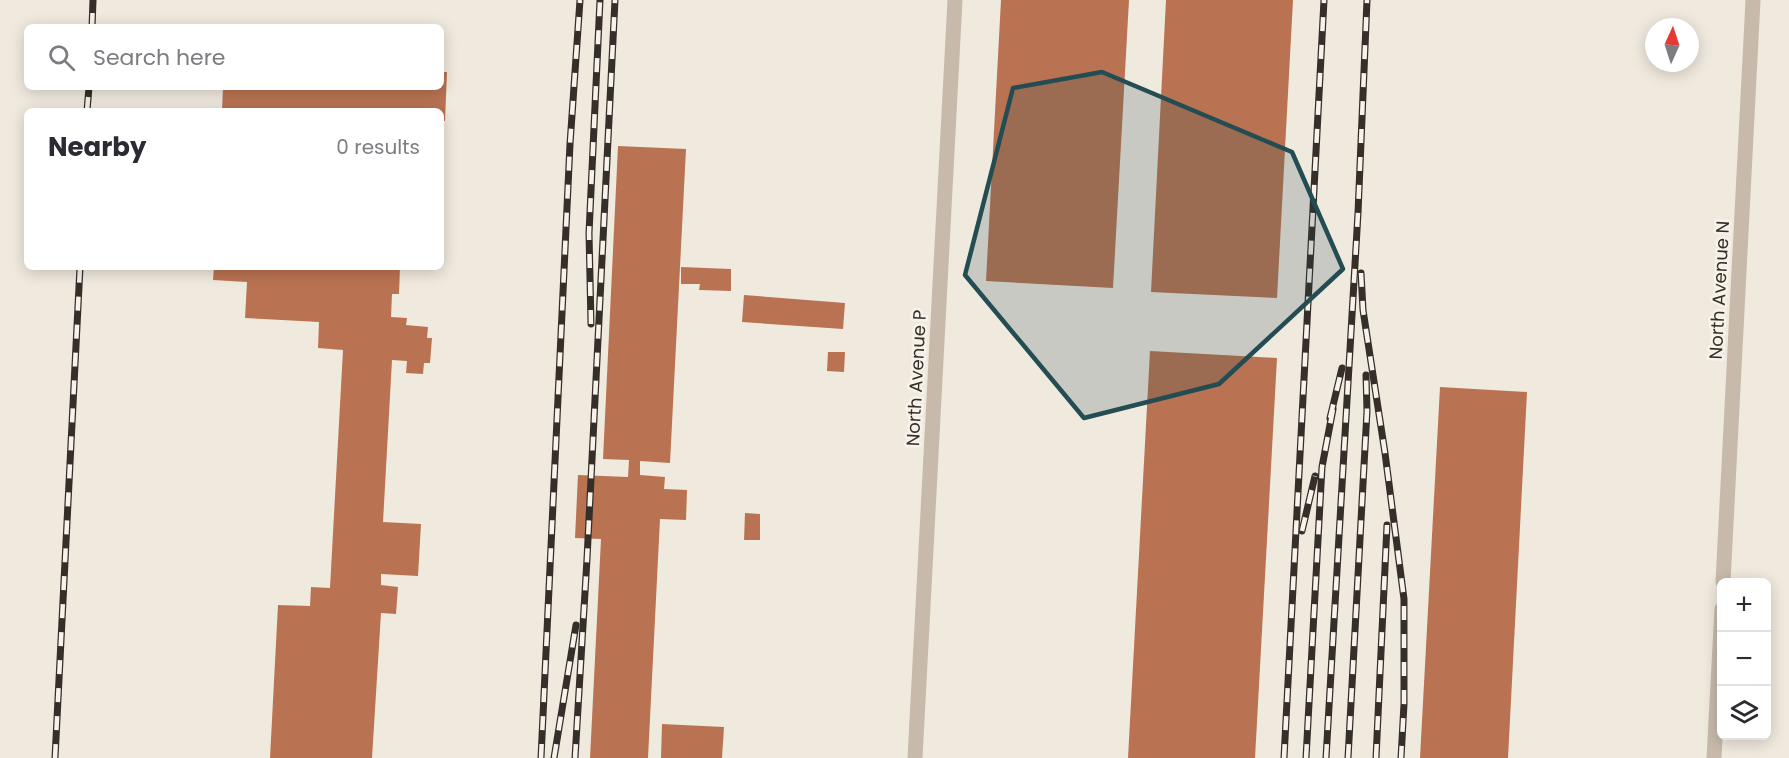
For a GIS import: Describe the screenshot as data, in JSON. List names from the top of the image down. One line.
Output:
{"streets":{"street":["North Avenue N","North Avenue P"]},"north":"top","page":{"search":"Search here","heading":["Nearby","0 results"],"map_buttons":["+","−"]}}
